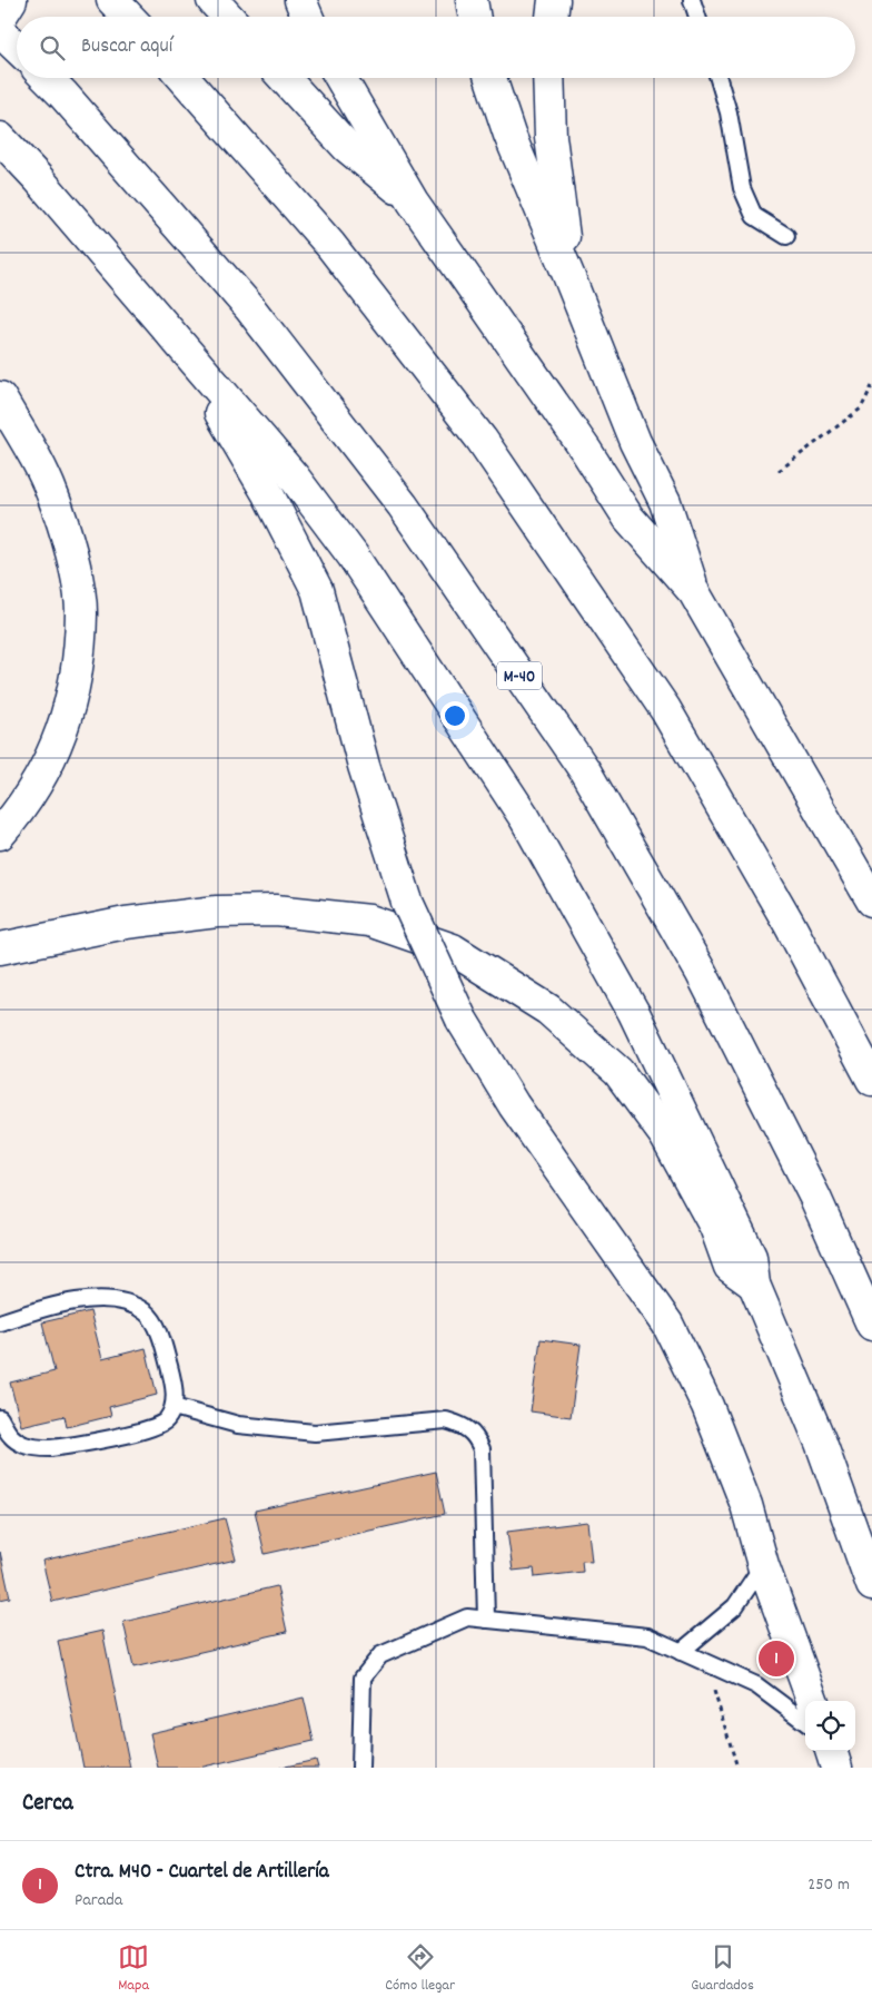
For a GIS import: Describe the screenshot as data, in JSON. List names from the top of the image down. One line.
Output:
{"streets":{"highway":["M-40"]},"page":{"search":"Buscar aquí","pins":"1","heading":"Cerca","list":[{"mark":"1","name":"Ctra. M40 - Cuartel de Artillería","note":"Parada","value":"250 m"}],"nav":["Mapa","Cómo llegar","Guardados"]}}
